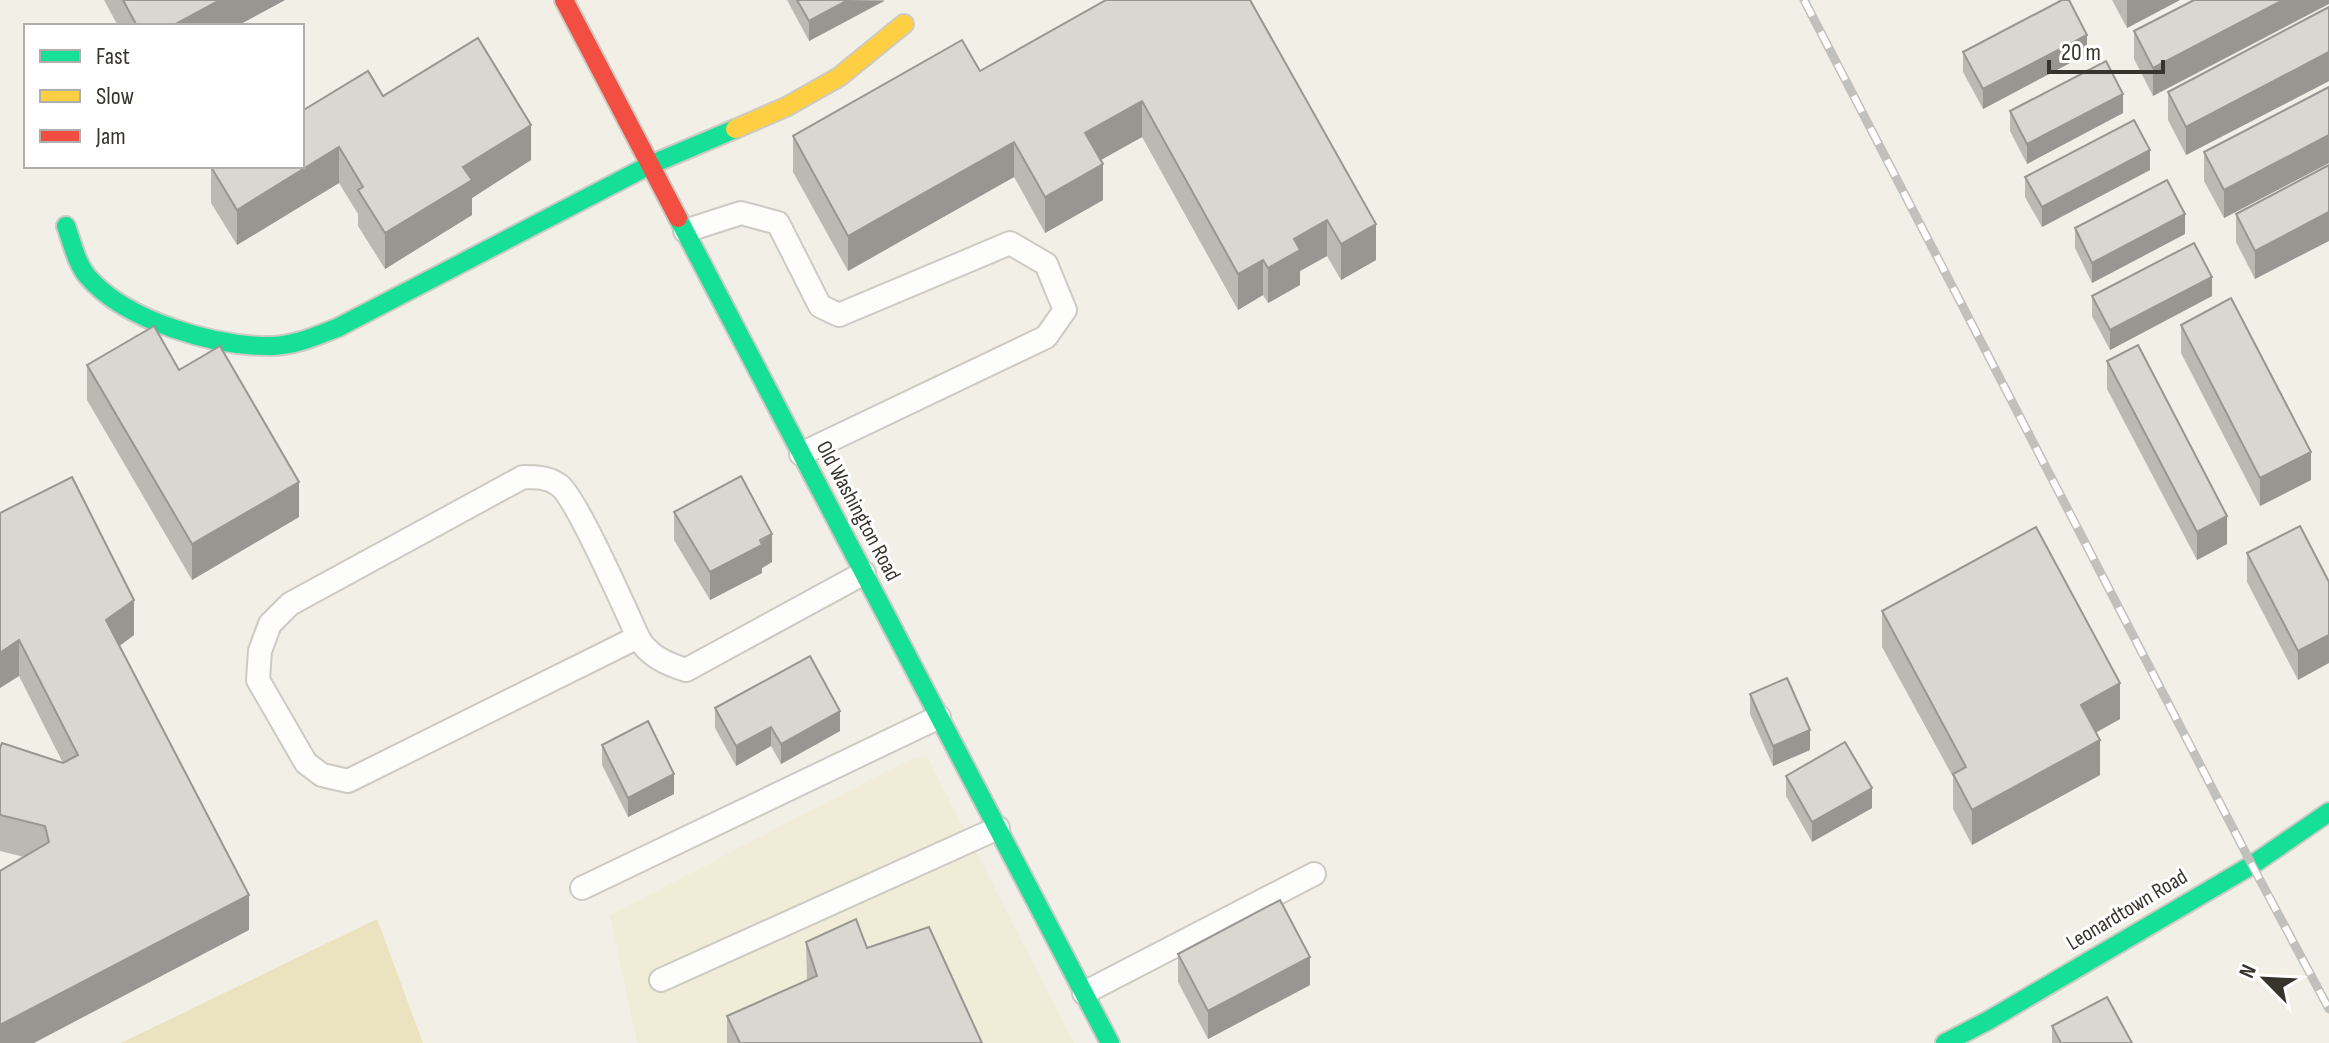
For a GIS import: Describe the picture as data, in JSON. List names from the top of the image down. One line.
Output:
{"streets":{"main road":["Old Washington Road","Leonardtown Road"]},"legend":["Fast","Slow","Jam"],"scale_bar":"20 m","north":"top left"}
